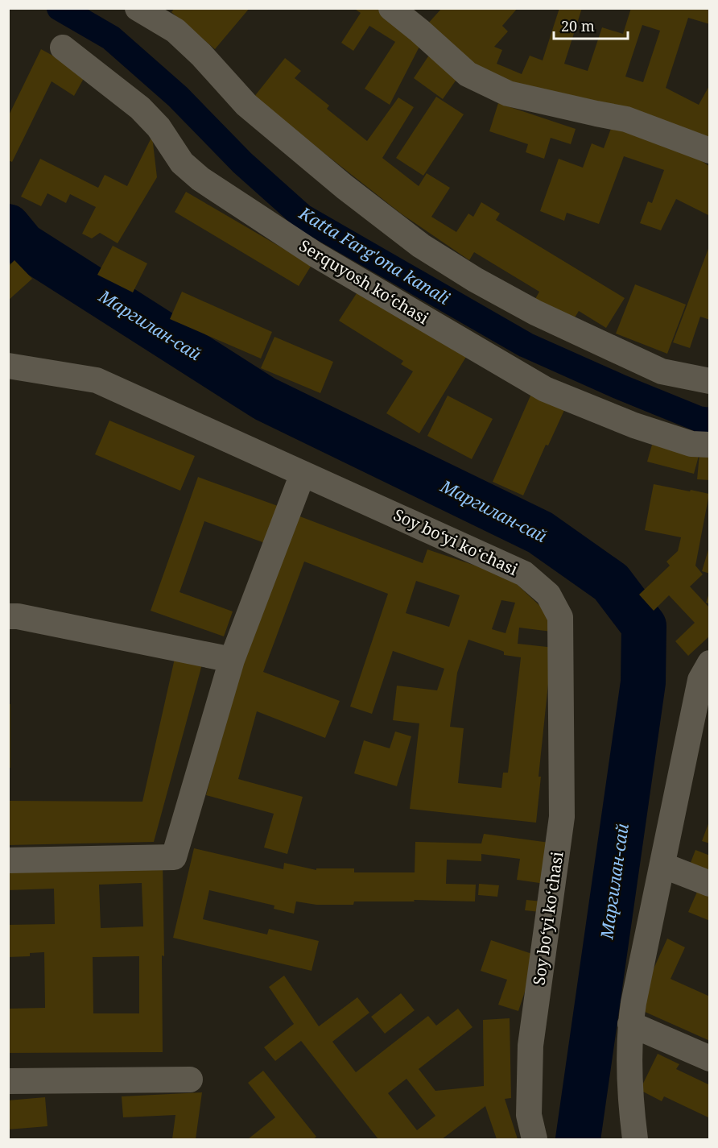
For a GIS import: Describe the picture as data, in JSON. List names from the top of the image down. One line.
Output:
{"streets":{"street":["Serquyosh koʻchasi","Soy boʻyi koʻchasi"]},"water":["Katta Farg'ona kanali","Маргилан-сай"],"scale_bar":"20 m"}
